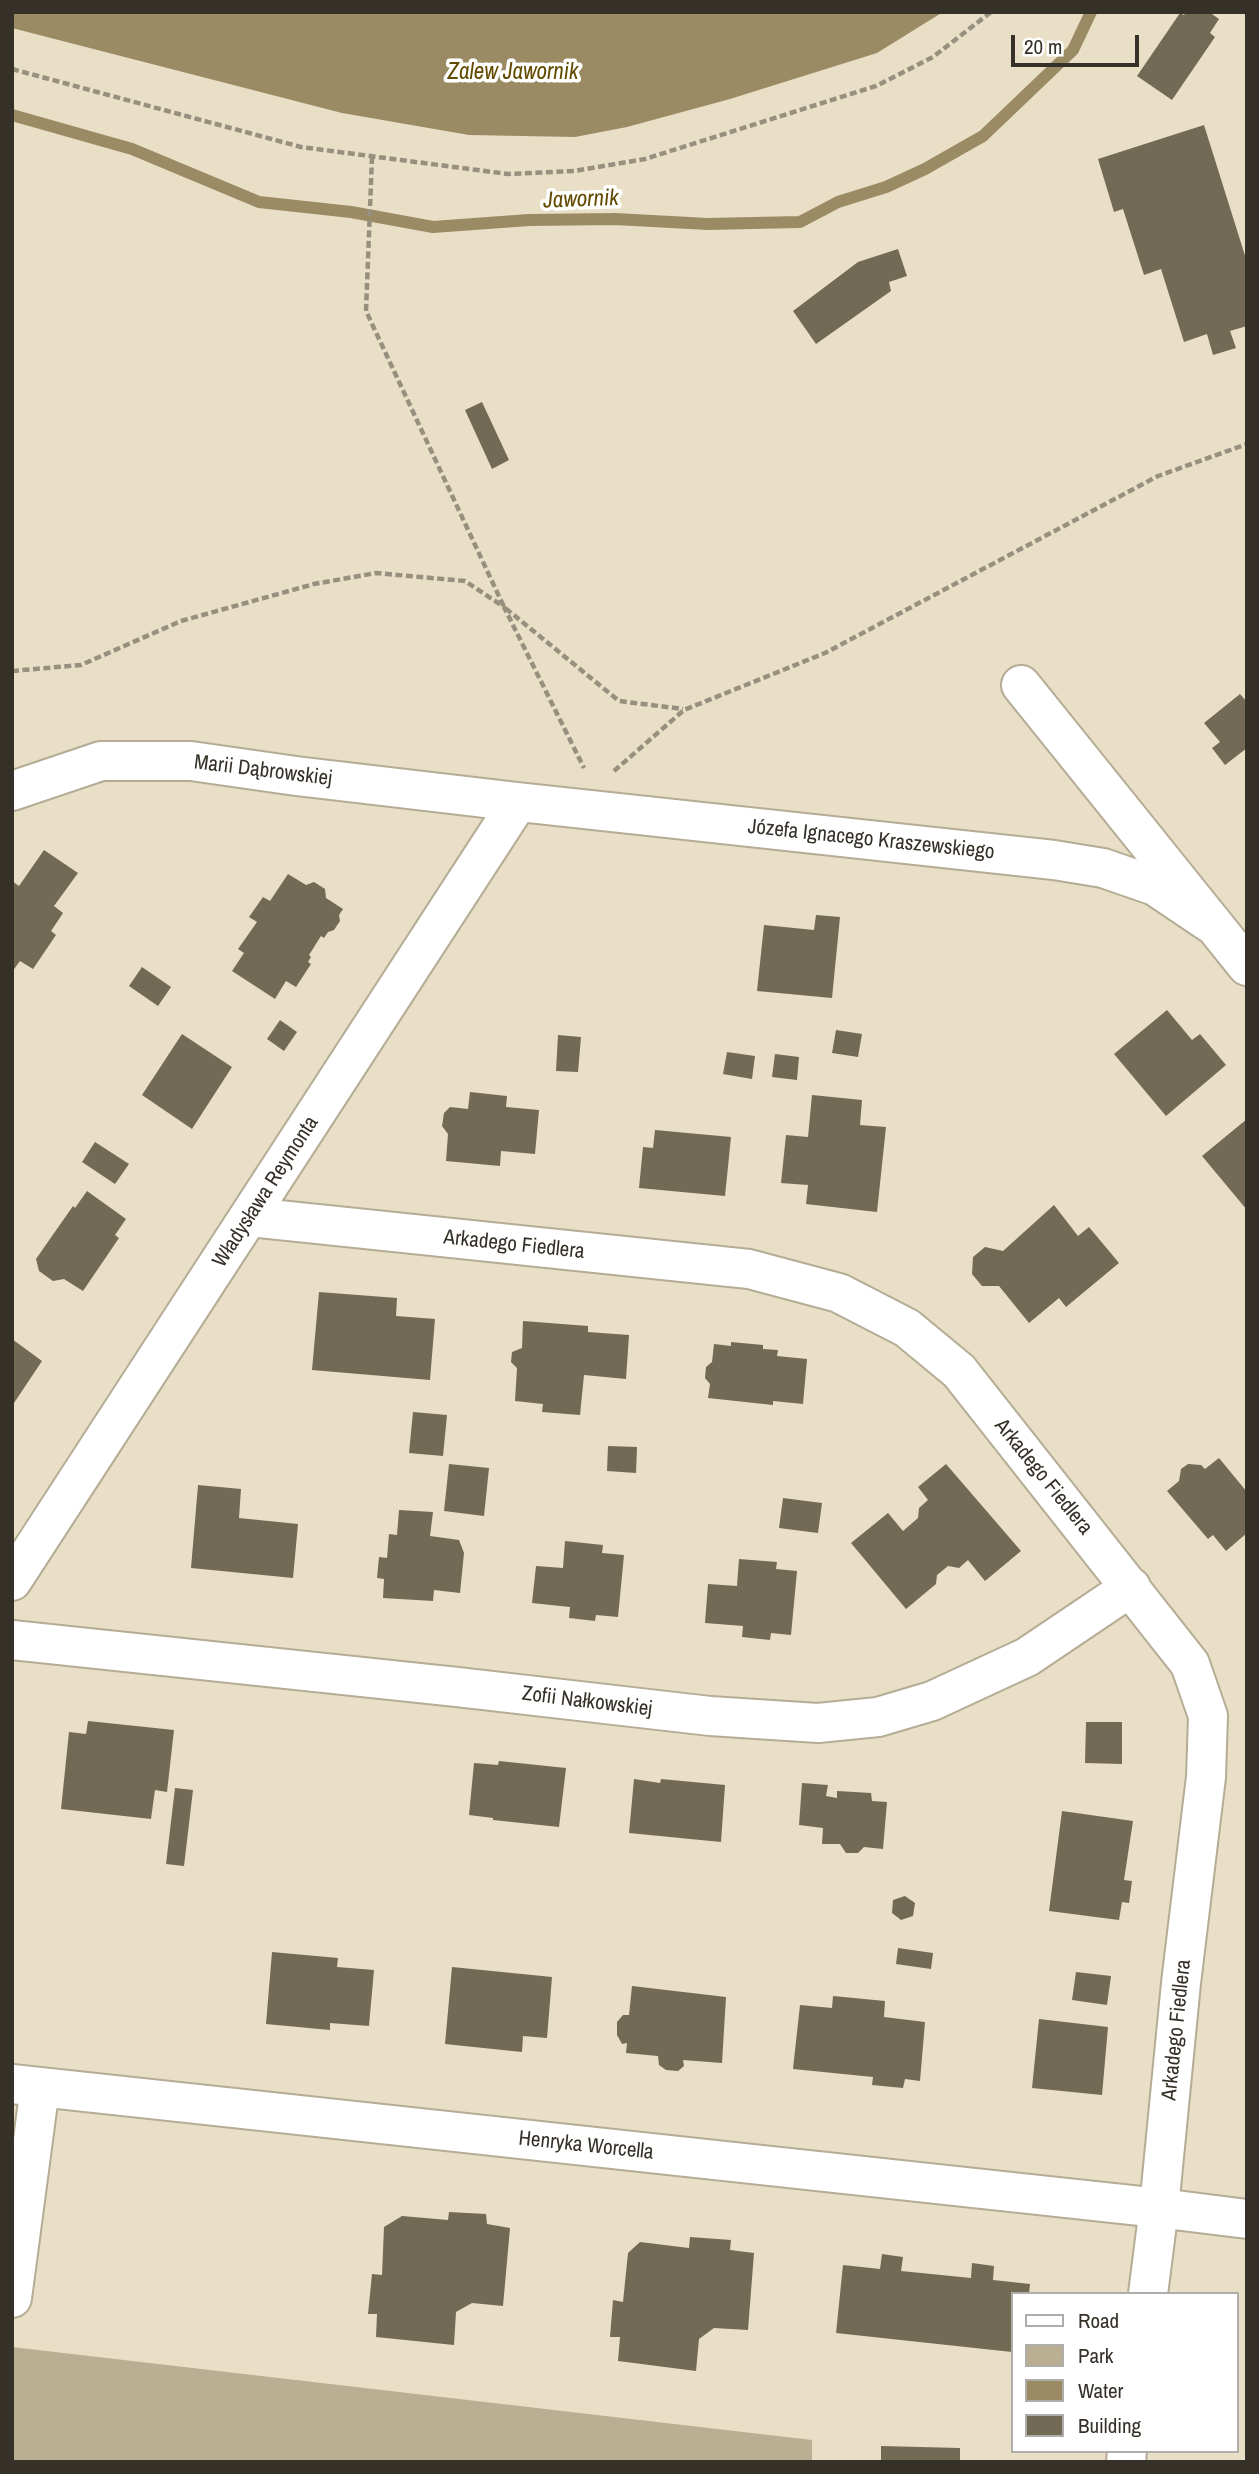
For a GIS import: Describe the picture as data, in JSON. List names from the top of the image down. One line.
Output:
{"streets":{"street":["Marii Dąbrowskiej","Józefa Ignacego Kraszewskiego","Władysława Reymonta","Arkadego Fiedlera","Zofii Nałkowskiej","Henryka Worcella"]},"crossings":[["Marii Dąbrowskiej","Józefa Ignacego Kraszewskiego"],["Marii Dąbrowskiej","Władysława Reymonta"],["Józefa Ignacego Kraszewskiego","Władysława Reymonta"],["Władysława Reymonta","Arkadego Fiedlera"],["Arkadego Fiedlera","Zofii Nałkowskiej"],["Arkadego Fiedlera","Henryka Worcella"]],"water":["Zalew Jawornik","Jawornik"],"legend":["Road","Park","Water","Building"],"scale_bar":"20 m"}
